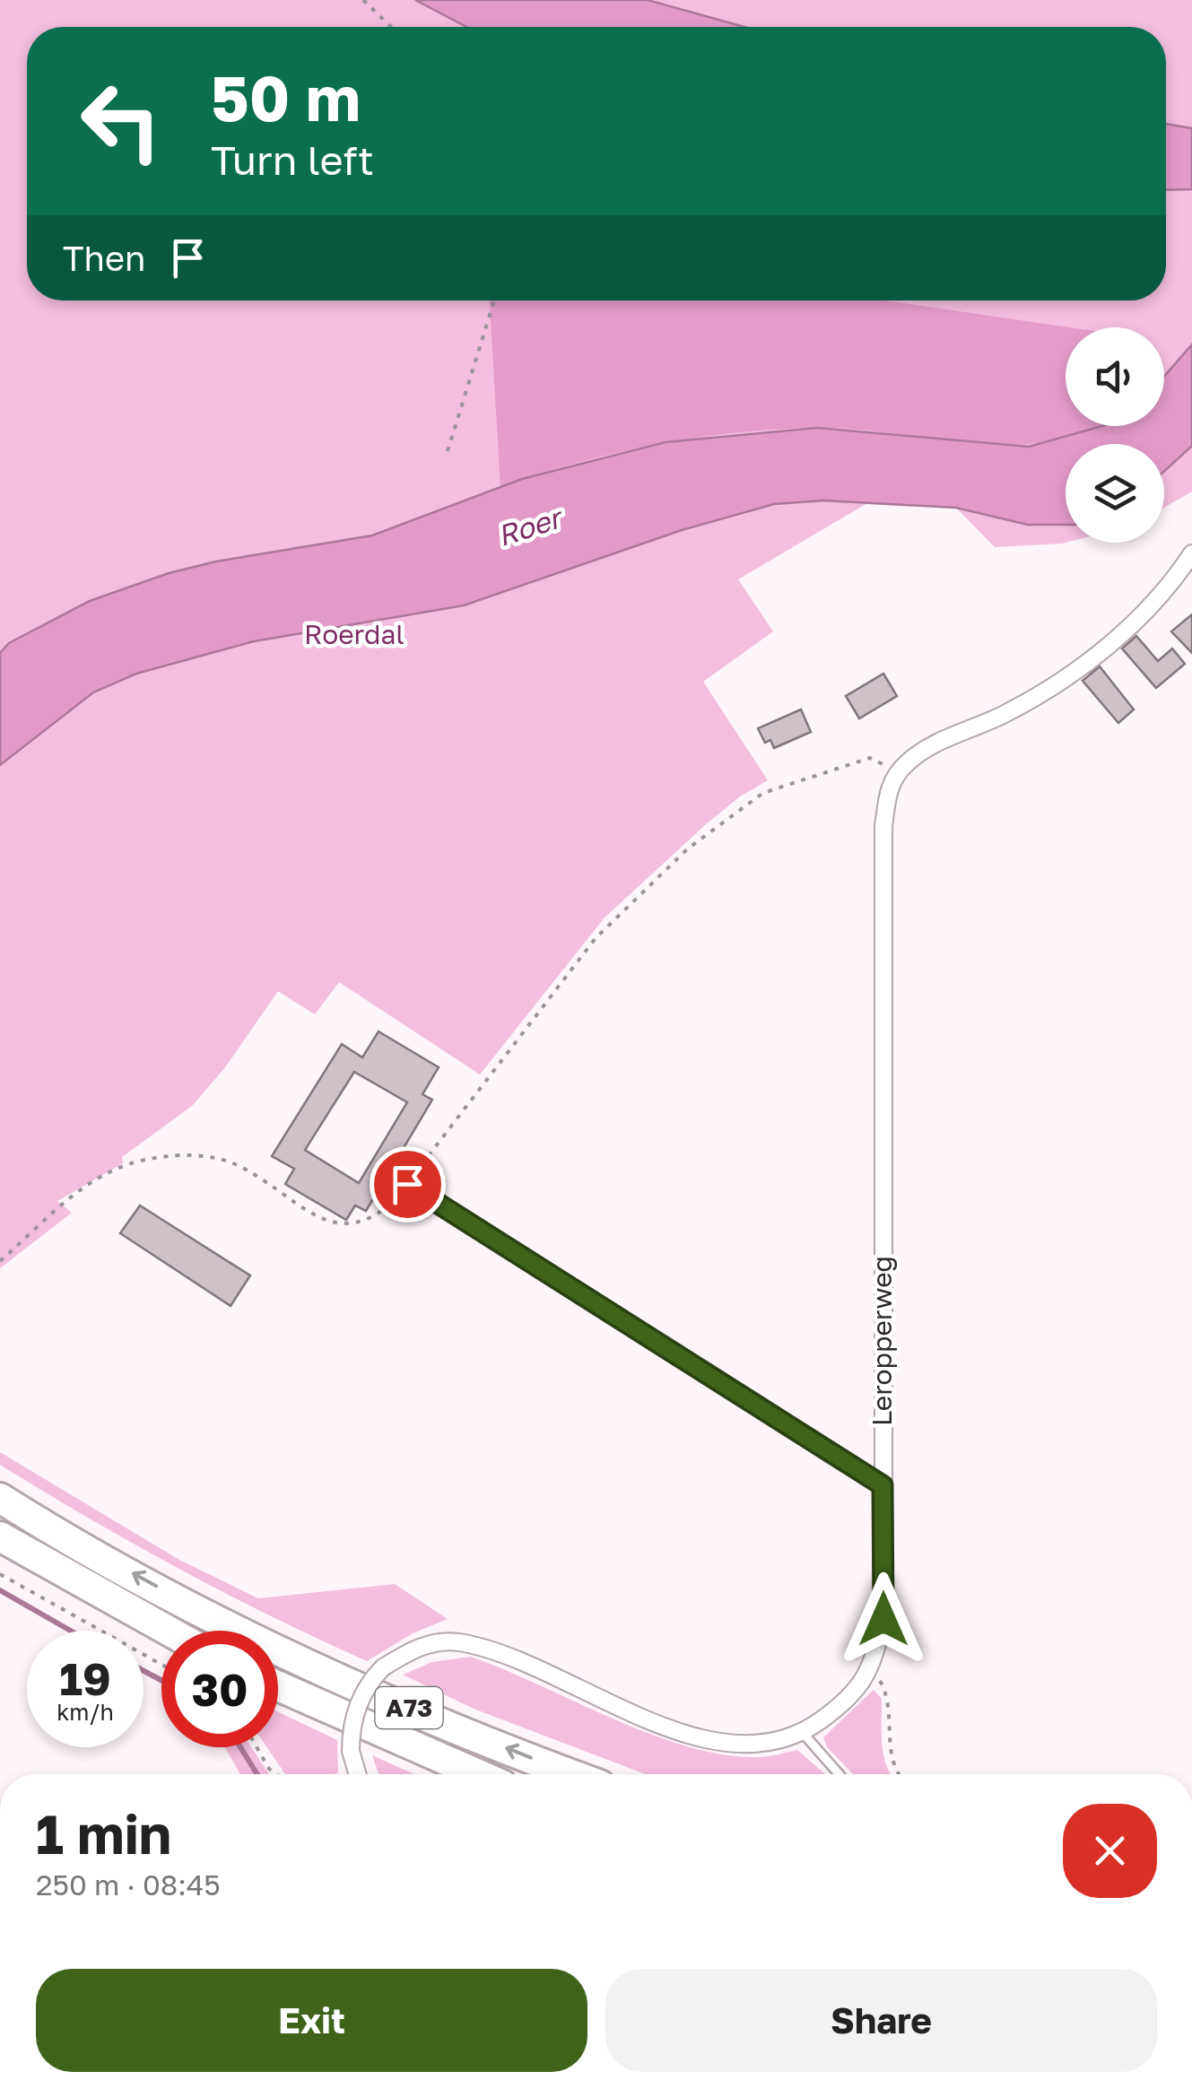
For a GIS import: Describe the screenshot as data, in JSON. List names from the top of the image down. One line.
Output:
{"streets":{"highway":["A73"],"street":["Leropperweg"]},"water":["Roer"],"parks":["Roerdal"],"page":{"turn":["50 m","Turn left"],"then":"Then","speed":"19 km/h","limit":"30","heading":["1 min","250 m · 08:45"],"buttons":["Exit","Share"]}}
